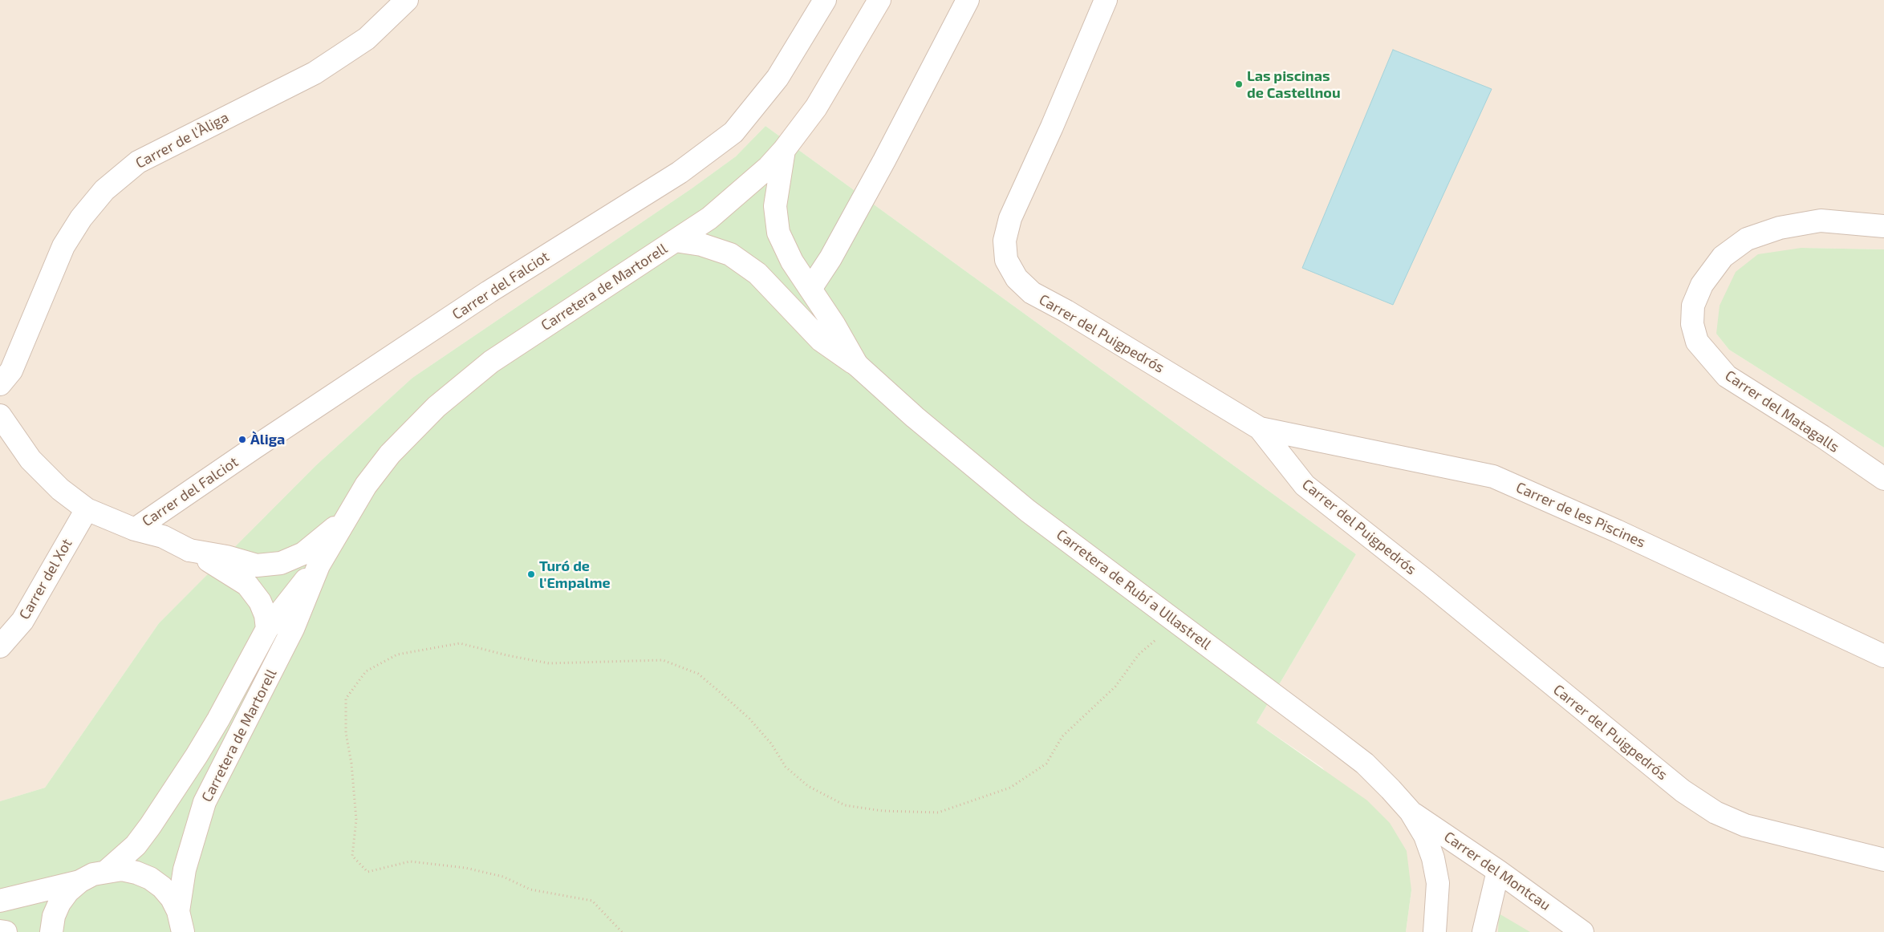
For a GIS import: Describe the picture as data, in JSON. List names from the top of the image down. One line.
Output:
{"streets":{"street":["Carrer de l'Àliga","Carrer del Falciot","Carretera de Martorell","Carrer del Puigpedrós","Carrer del Matagalls","Carrer de les Piscines","Carrer del Xot","Carretera de Rubí a Ullastrell","Carrer del Montcau"]},"crossings":[["Carrer del Puigpedrós","Carrer de les Piscines"],["Carretera de Rubí a Ullastrell","Carrer del Montcau"]],"places":["Las piscinas de Castellnou","Àliga","Turó de l'Empalme"]}
